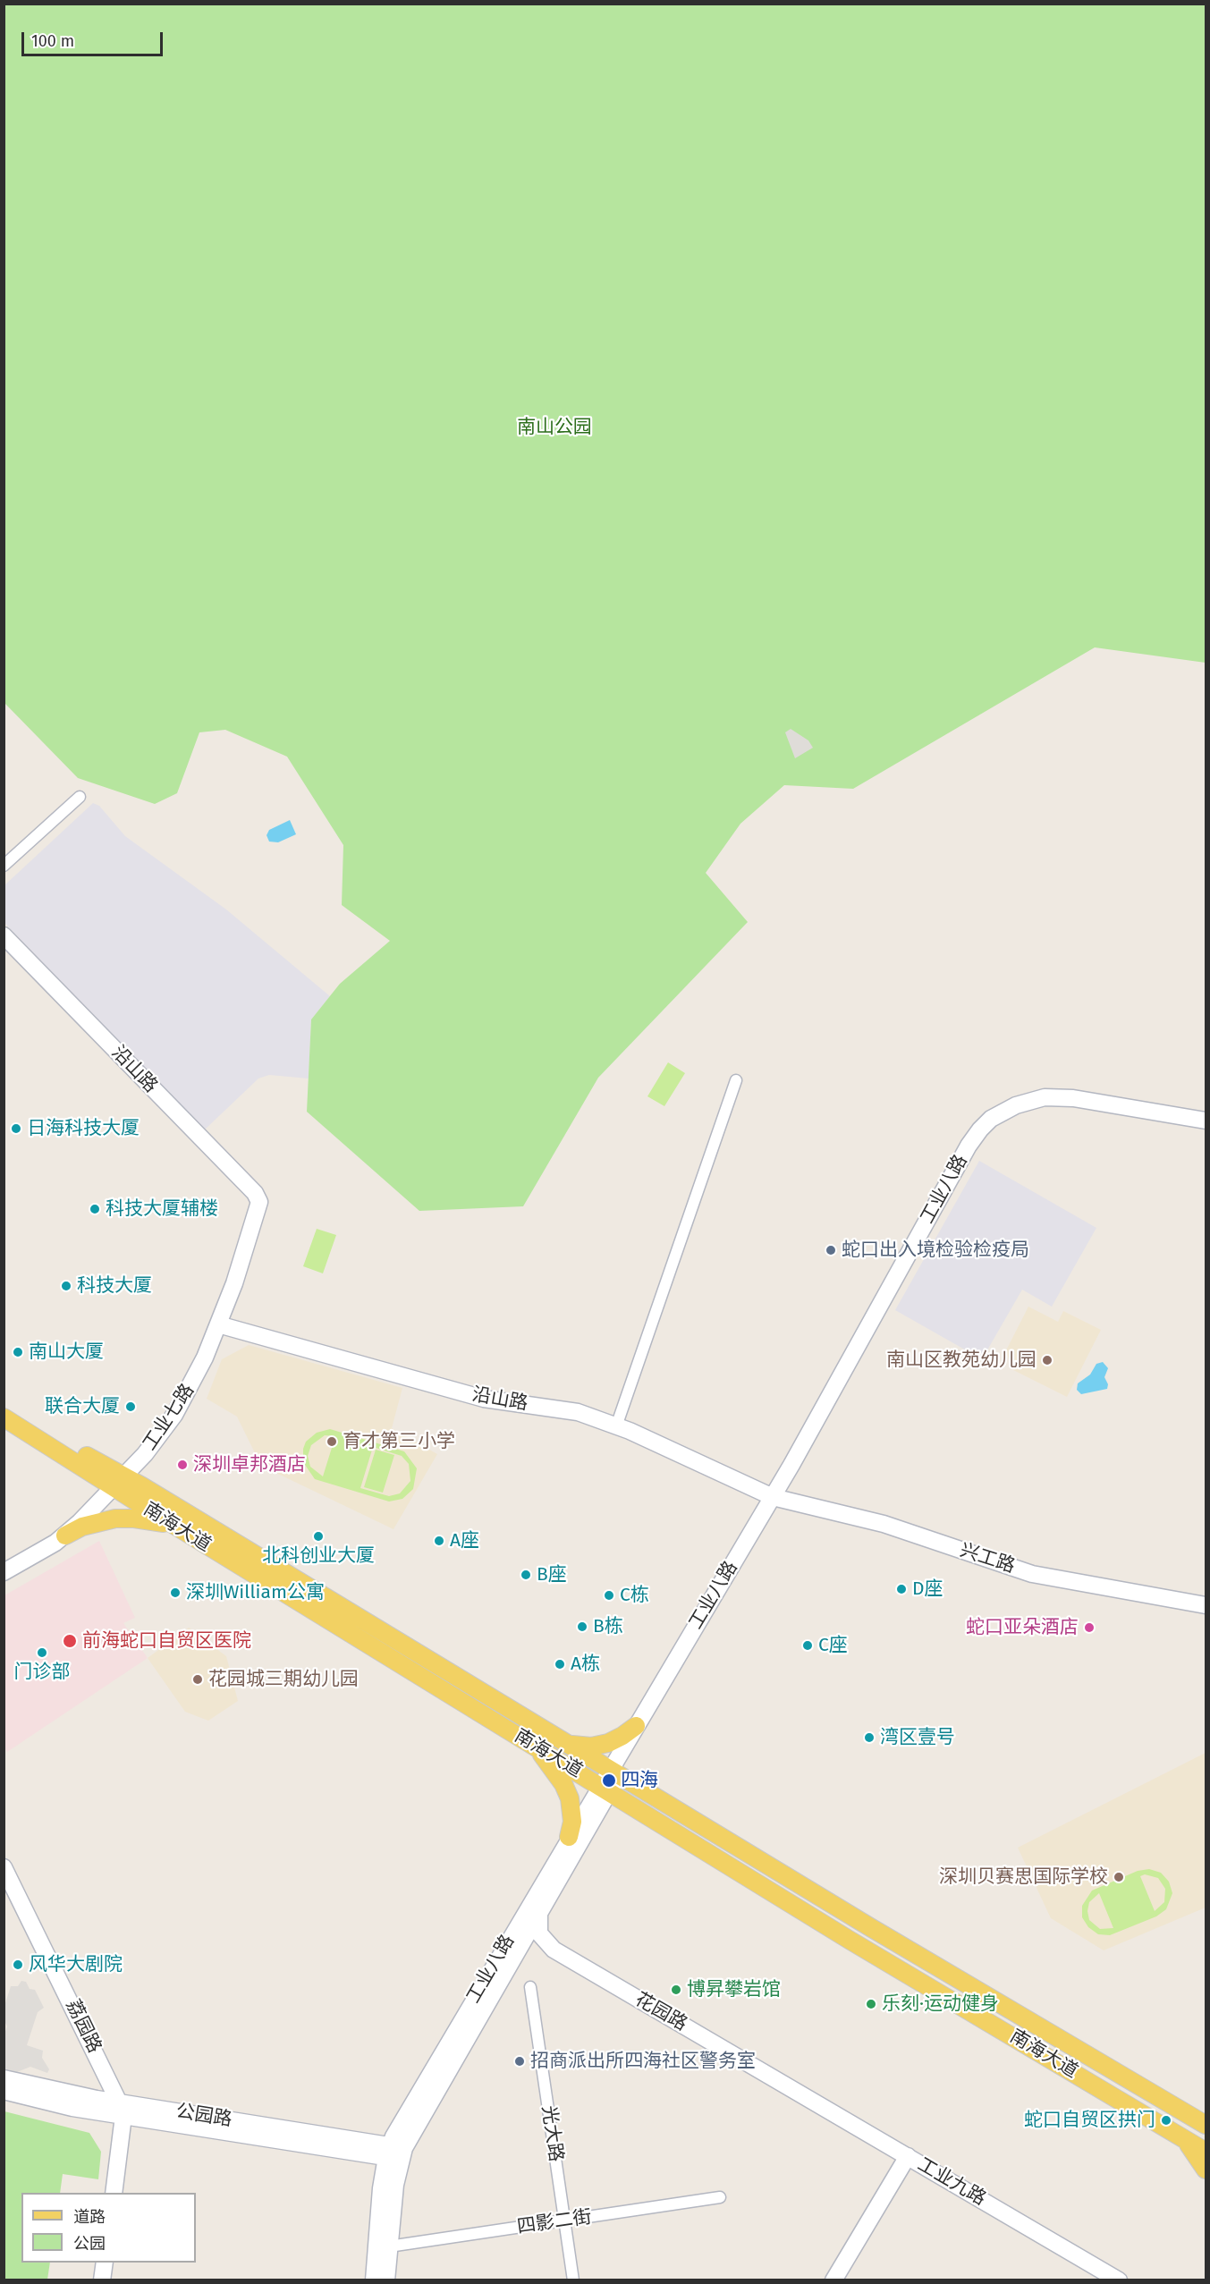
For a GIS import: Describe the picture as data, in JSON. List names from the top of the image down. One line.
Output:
{"streets":{"main road":["南海大道"],"street":["沿山路","工业八路","工业七路","兴工路","花园路","荔园路","公园路","光大路","工业九路","四影二街"]},"crossings":[["沿山路","工业八路"],["沿山路","工业七路"],["沿山路","兴工路"],["工业八路","南海大道"],["工业八路","兴工路"],["工业八路","花园路"],["工业八路","公园路"],["工业八路","四影二街"],["工业七路","南海大道"],["花园路","工业九路"],["荔园路","公园路"],["光大路","四影二街"]],"parks":["南山公园"],"places":["日海科技大厦","科技大厦辅楼","蛇口出入境检验检疫局","科技大厦","南山大厦","南山区教苑幼儿园","联合大厦","育才第三小学","深圳卓邦酒店","北科创业大厦","A座","B座","D座","深圳William公寓","C栋","B栋","蛇口亚朵酒店","前海蛇口自贸区医院","C座","门诊部","A栋","花园城三期幼儿园","湾区壹号","四海","深圳贝赛思国际学校","风华大剧院","博昇攀岩馆","乐刻·运动健身","招商派出所四海社区警务室","蛇口自贸区拱门"],"legend":["道路","公园"],"scale_bar":"100 m"}
